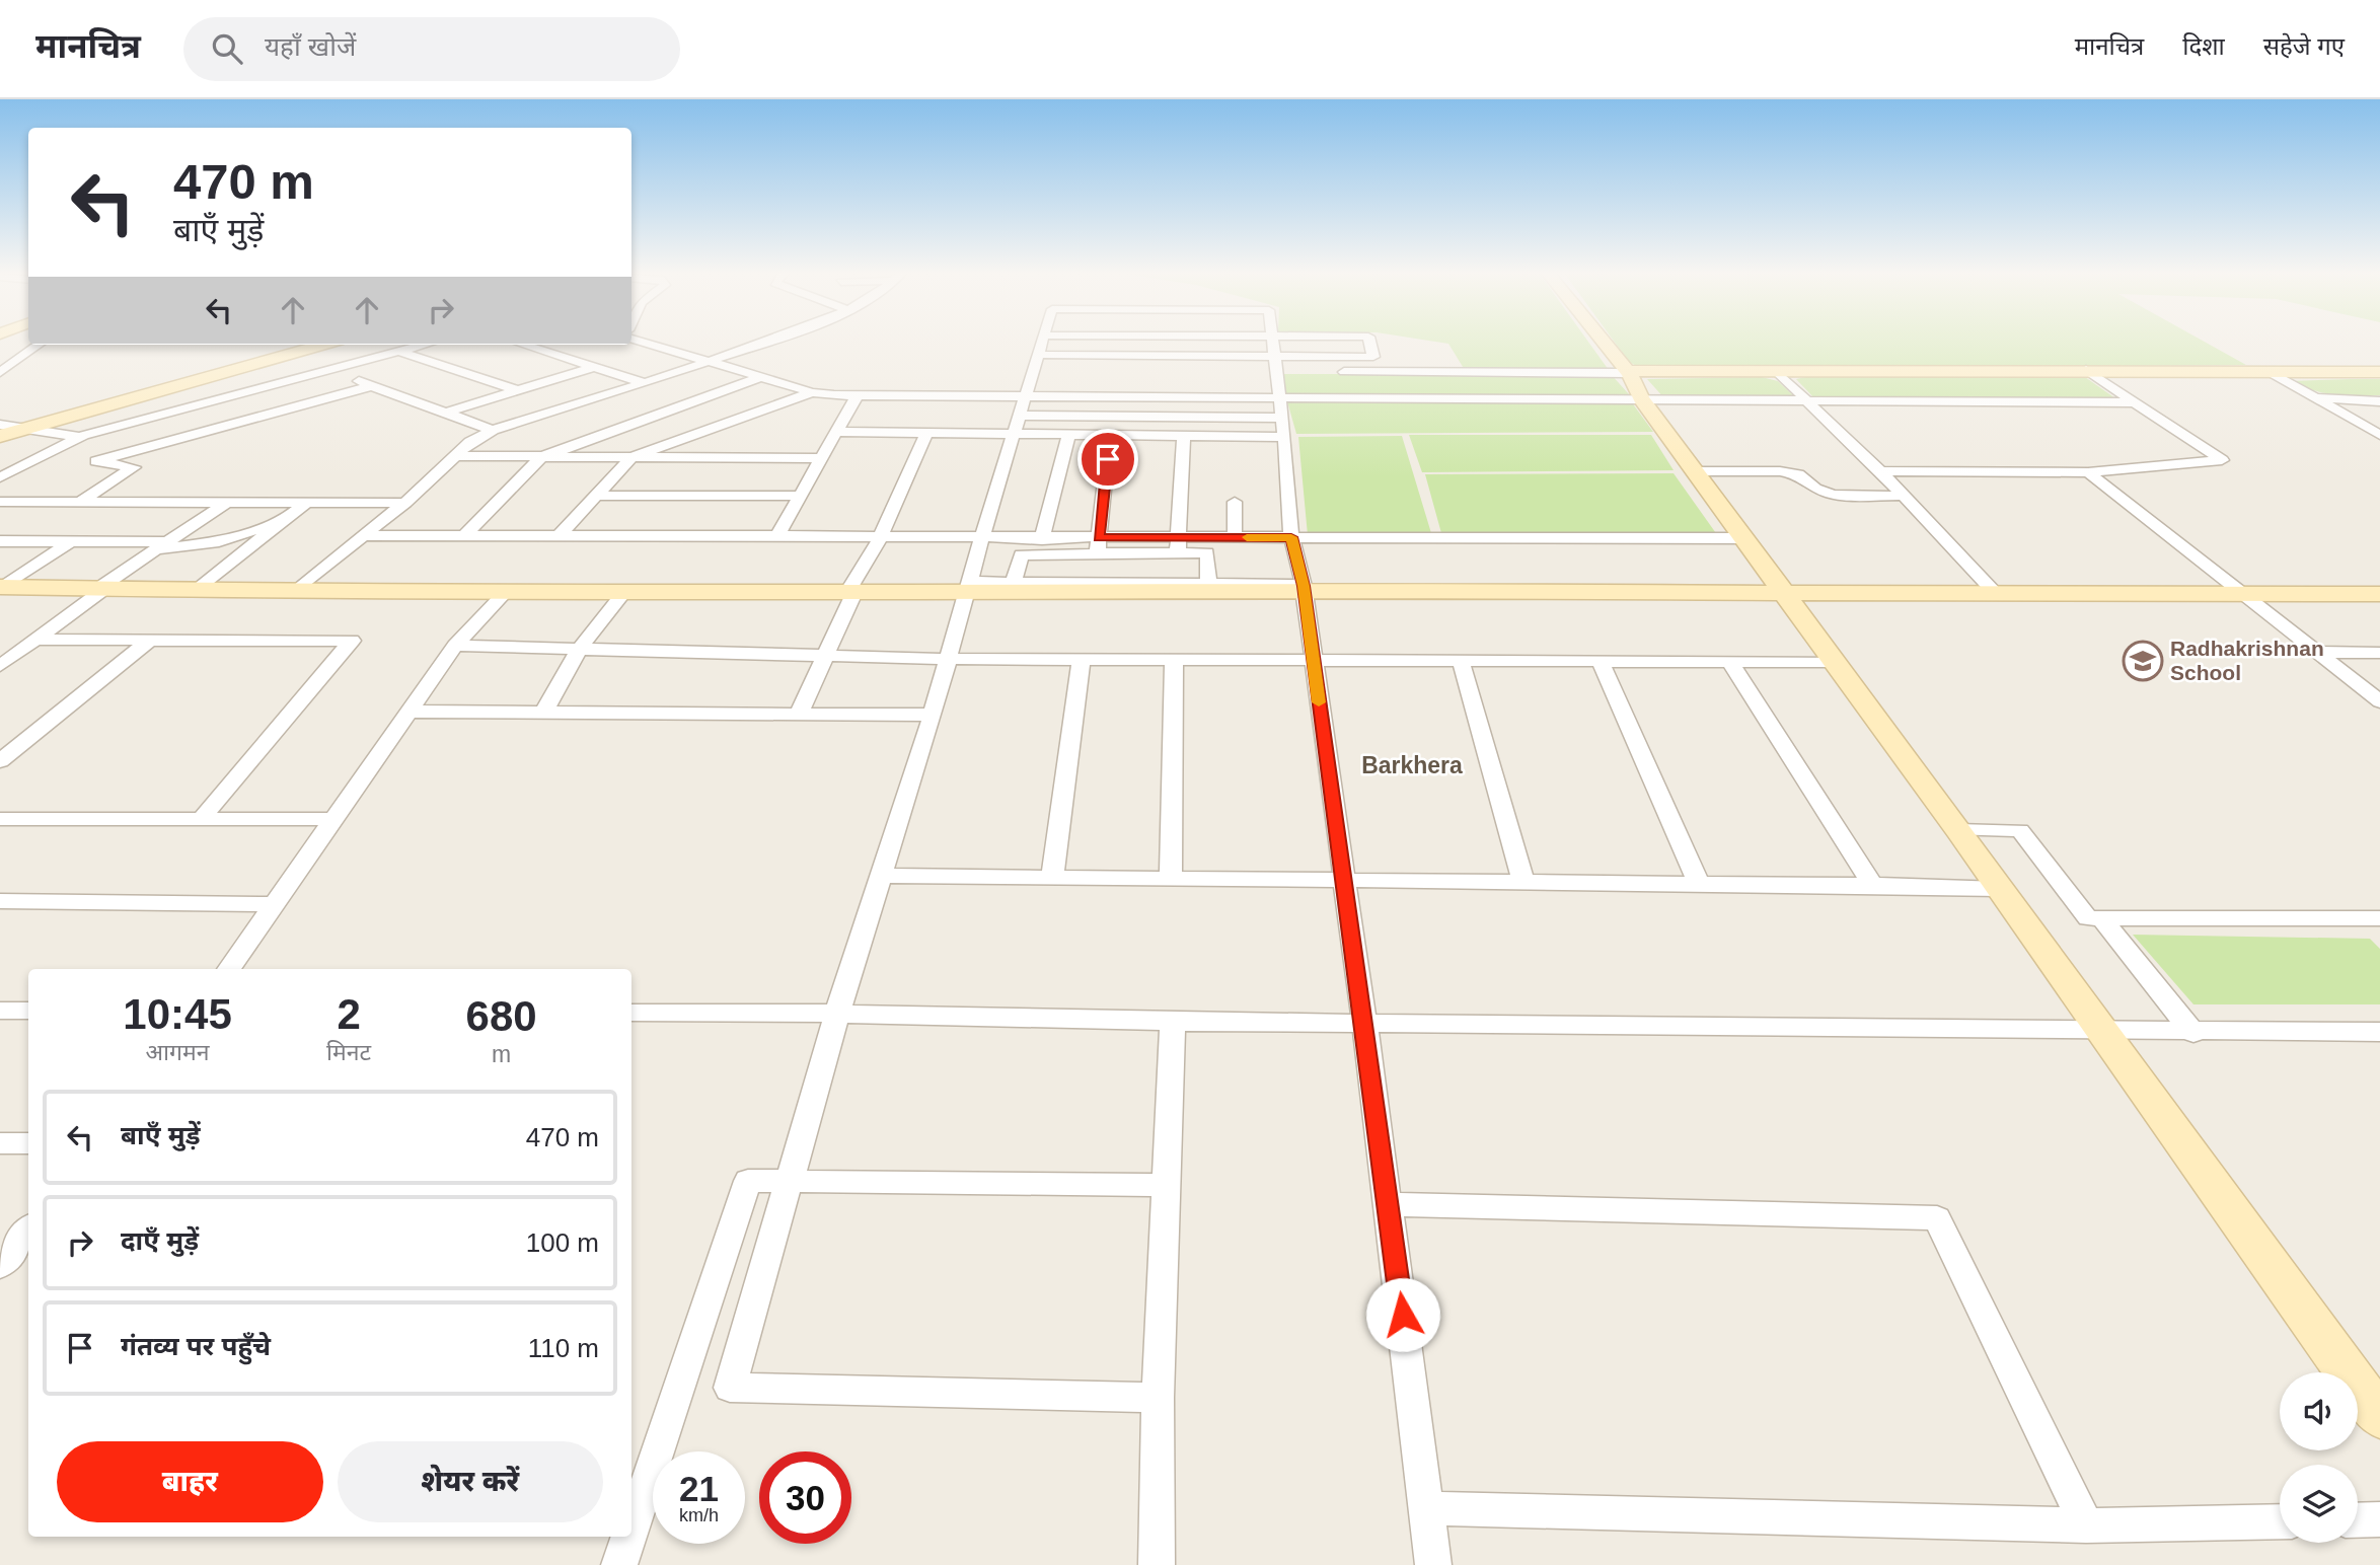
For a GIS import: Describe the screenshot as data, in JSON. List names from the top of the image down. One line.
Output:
{"districts":["Barkhera"],"places":{"school or university":["Radhakrishnan School"]},"page":{"header":"मानचित्र","search":"यहाँ खोजें","nav":["मानचित्र","दिशा","सहेजे गए"],"turn":["470 m","बाएँ मुड़ें"],"eta":["10:45","आगमन","2","मिनट","680","m"],"list":[{"name":"बाएँ मुड़ें","value":"470 m"},{"name":"दाएँ मुड़ें","value":"100 m"},{"name":"गंतव्य पर पहुँचे","value":"110 m"}],"buttons":["बाहर","शेयर करें"],"speed":"21 km/h","limit":"30"}}
